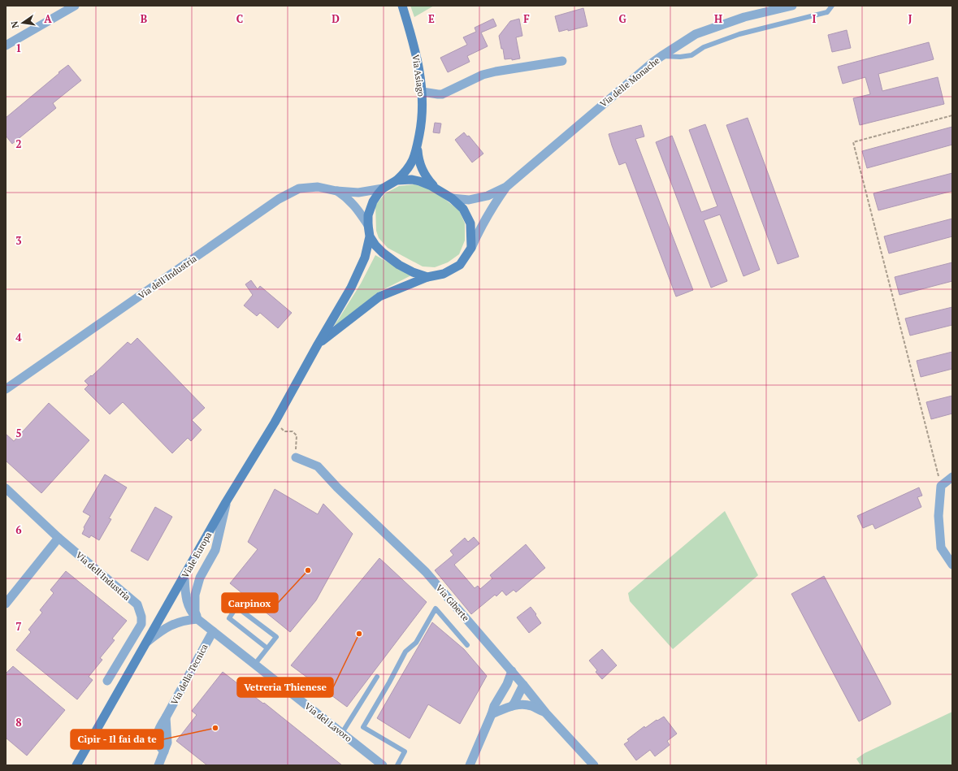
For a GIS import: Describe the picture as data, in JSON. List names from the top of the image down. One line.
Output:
{"streets":{"main road":["Via Asiago","Viale Europa"],"street":["Via delle Monache","Via dell'Industria","Via Giberte","Via della Tecnica","Via del Lavoro"]},"crossings":[["Via Asiago","Via dell'Industria"],["Via Asiago","Viale Europa"],["Via dell'Industria","Viale Europa"],["Viale Europa","Via del Lavoro"],["Via della Tecnica","Via del Lavoro"]],"places":["Carpinox","Vetreria Thienese","Cipir - Il fai da te"],"north":"left","grid":{"columns":["A","B","C","D","E","F","G","H","I","J"],"rows":["1","2","3","4","5","6","7","8"]}}
